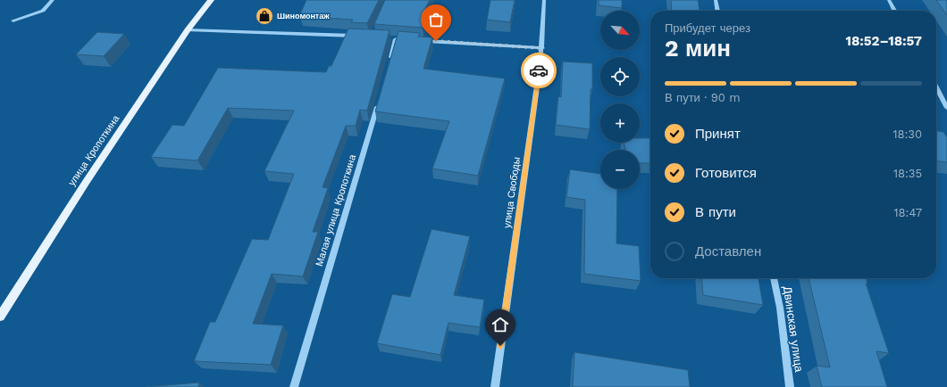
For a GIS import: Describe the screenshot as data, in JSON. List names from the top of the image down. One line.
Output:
{"streets":{"main road":["улица Кропоткина"],"street":["улица Свободы","Малая улица Кропоткина","Двинская улица"]},"places":{"shop":["Шиномонтаж"]},"north":"bottom right","page":{"map_buttons":["+","−"],"heading":["2 мин","Прибудет через","18:52–18:57"],"bar":"В пути · 90 m","list":[["Принят","18:30"],["Готовится","18:35"],["В пути","18:47"],"Доставлен"]}}
